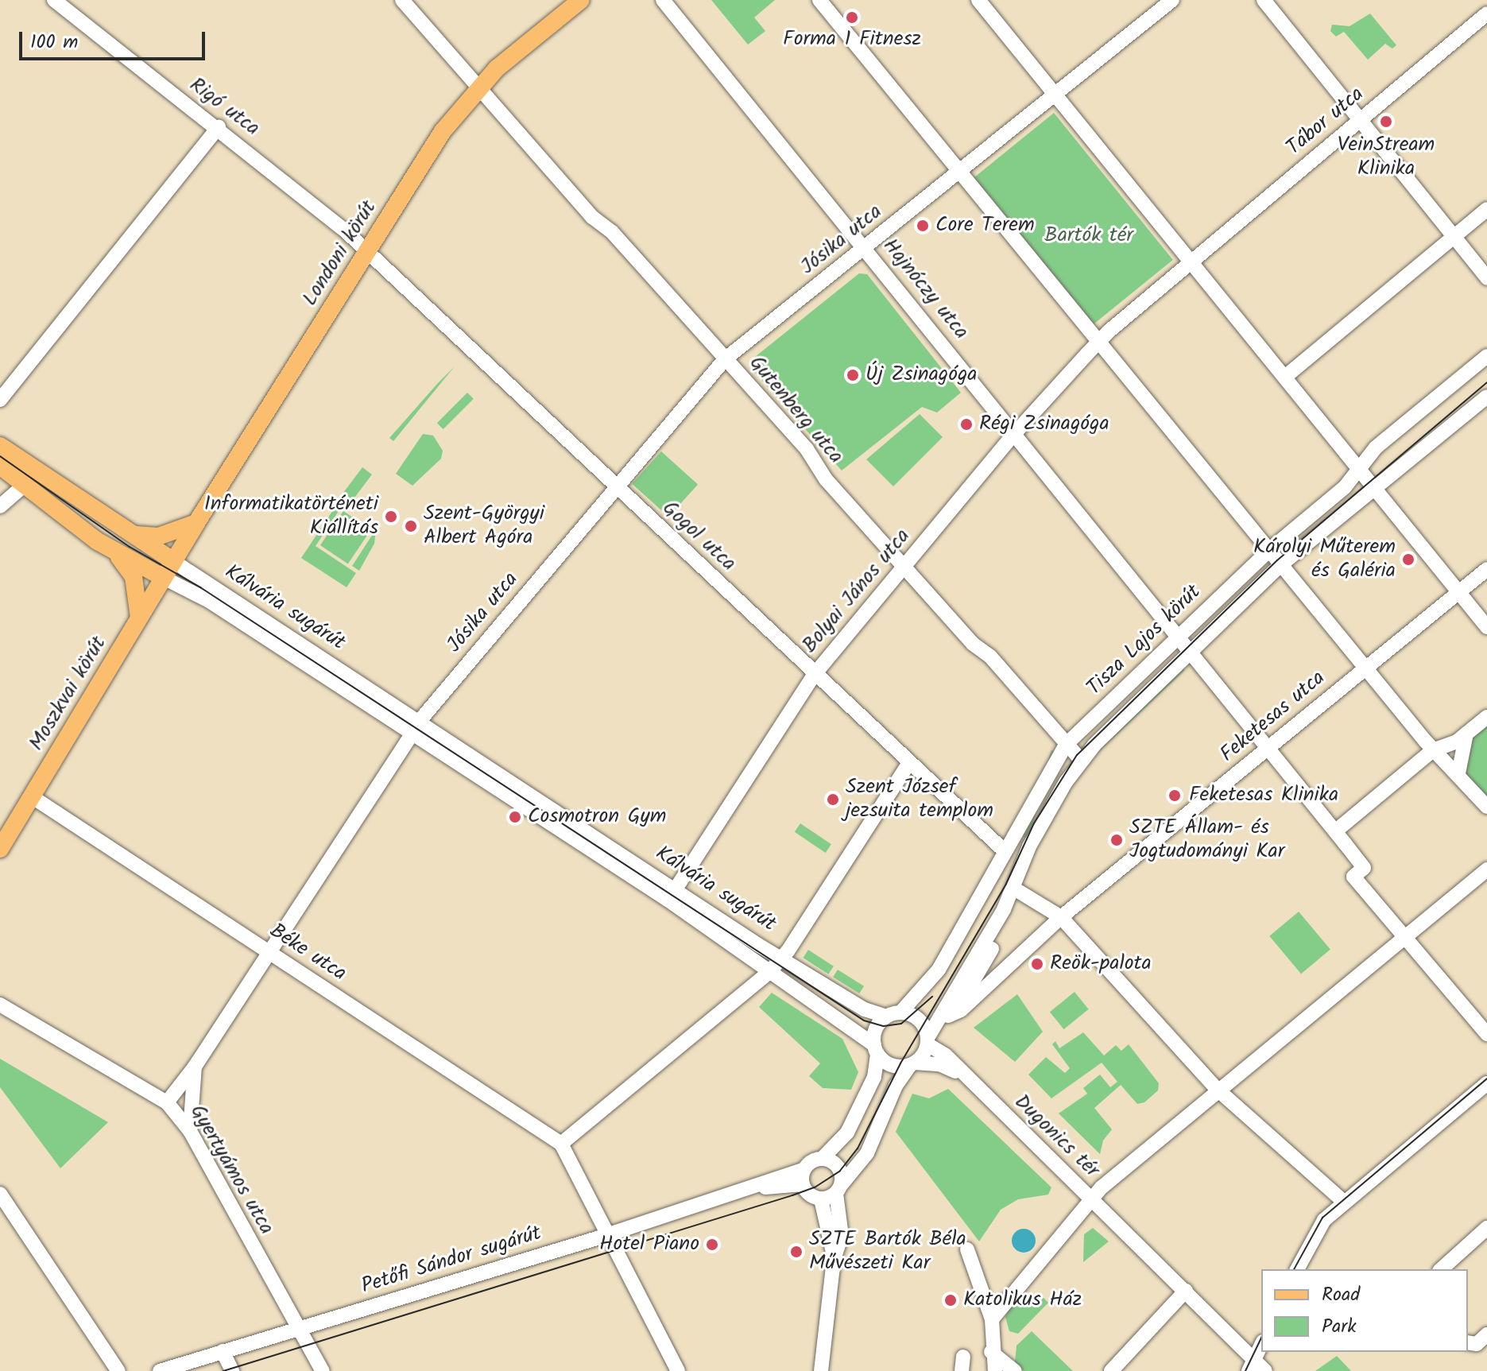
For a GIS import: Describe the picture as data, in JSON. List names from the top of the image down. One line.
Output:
{"streets":{"main road":["Londoni körút","Kálvária sugárút","Moszkvai körút"],"street":["Rigó utca","Tábor utca","Jósika utca","Hajnóczy utca","Gutenberg utca","Gogol utca","Bolyai János utca","Tisza Lajos körút","Feketesas utca","Béke utca","Dugonics tér","Gyertyámos utca","Petőfi Sándor sugárút"]},"crossings":[["Rigó utca","Londoni körút"],["Rigó utca","Gogol utca"],["Jósika utca","Hajnóczy utca"],["Jósika utca","Gutenberg utca"],["Jósika utca","Gogol utca"],["Jósika utca","Kálvária sugárút"],["Jósika utca","Béke utca"],["Jósika utca","Gyertyámos utca"],["Londoni körút","Gutenberg utca"],["Londoni körút","Gogol utca"],["Londoni körút","Kálvária sugárút"],["Londoni körút","Moszkvai körút"],["Hajnóczy utca","Bolyai János utca"],["Hajnóczy utca","Tisza Lajos körút"],["Hajnóczy utca","Feketesas utca"],["Gutenberg utca","Bolyai János utca"],["Gutenberg utca","Tisza Lajos körút"],["Gogol utca","Bolyai János utca"],["Gogol utca","Tisza Lajos körút"],["Bolyai János utca","Kálvária sugárút"],["Kálvária sugárút","Moszkvai körút"],["Tisza Lajos körút","Dugonics tér"],["Moszkvai körút","Béke utca"],["Gyertyámos utca","Petőfi Sándor sugárút"]],"parks":["Bartók tér"],"places":["Forma 1 Fitnesz","VeinStream Klinika","Core Terem","Új Zsinagóga","Régi Zsinagóga","Informatikatörténeti Kiállítás","Szent-Györgyi Albert Agóra","Károlyi Műterem és Galéria","Feketesas Klinika","Szent József jezsuita templom","Cosmotron Gym","SZTE Állam- és Jogtudományi Kar","Reök-palota","Hotel Piano","SZTE Bartók Béla Művészeti Kar","Katolikus Ház"],"legend":["Road","Park"],"scale_bar":"100 m"}
